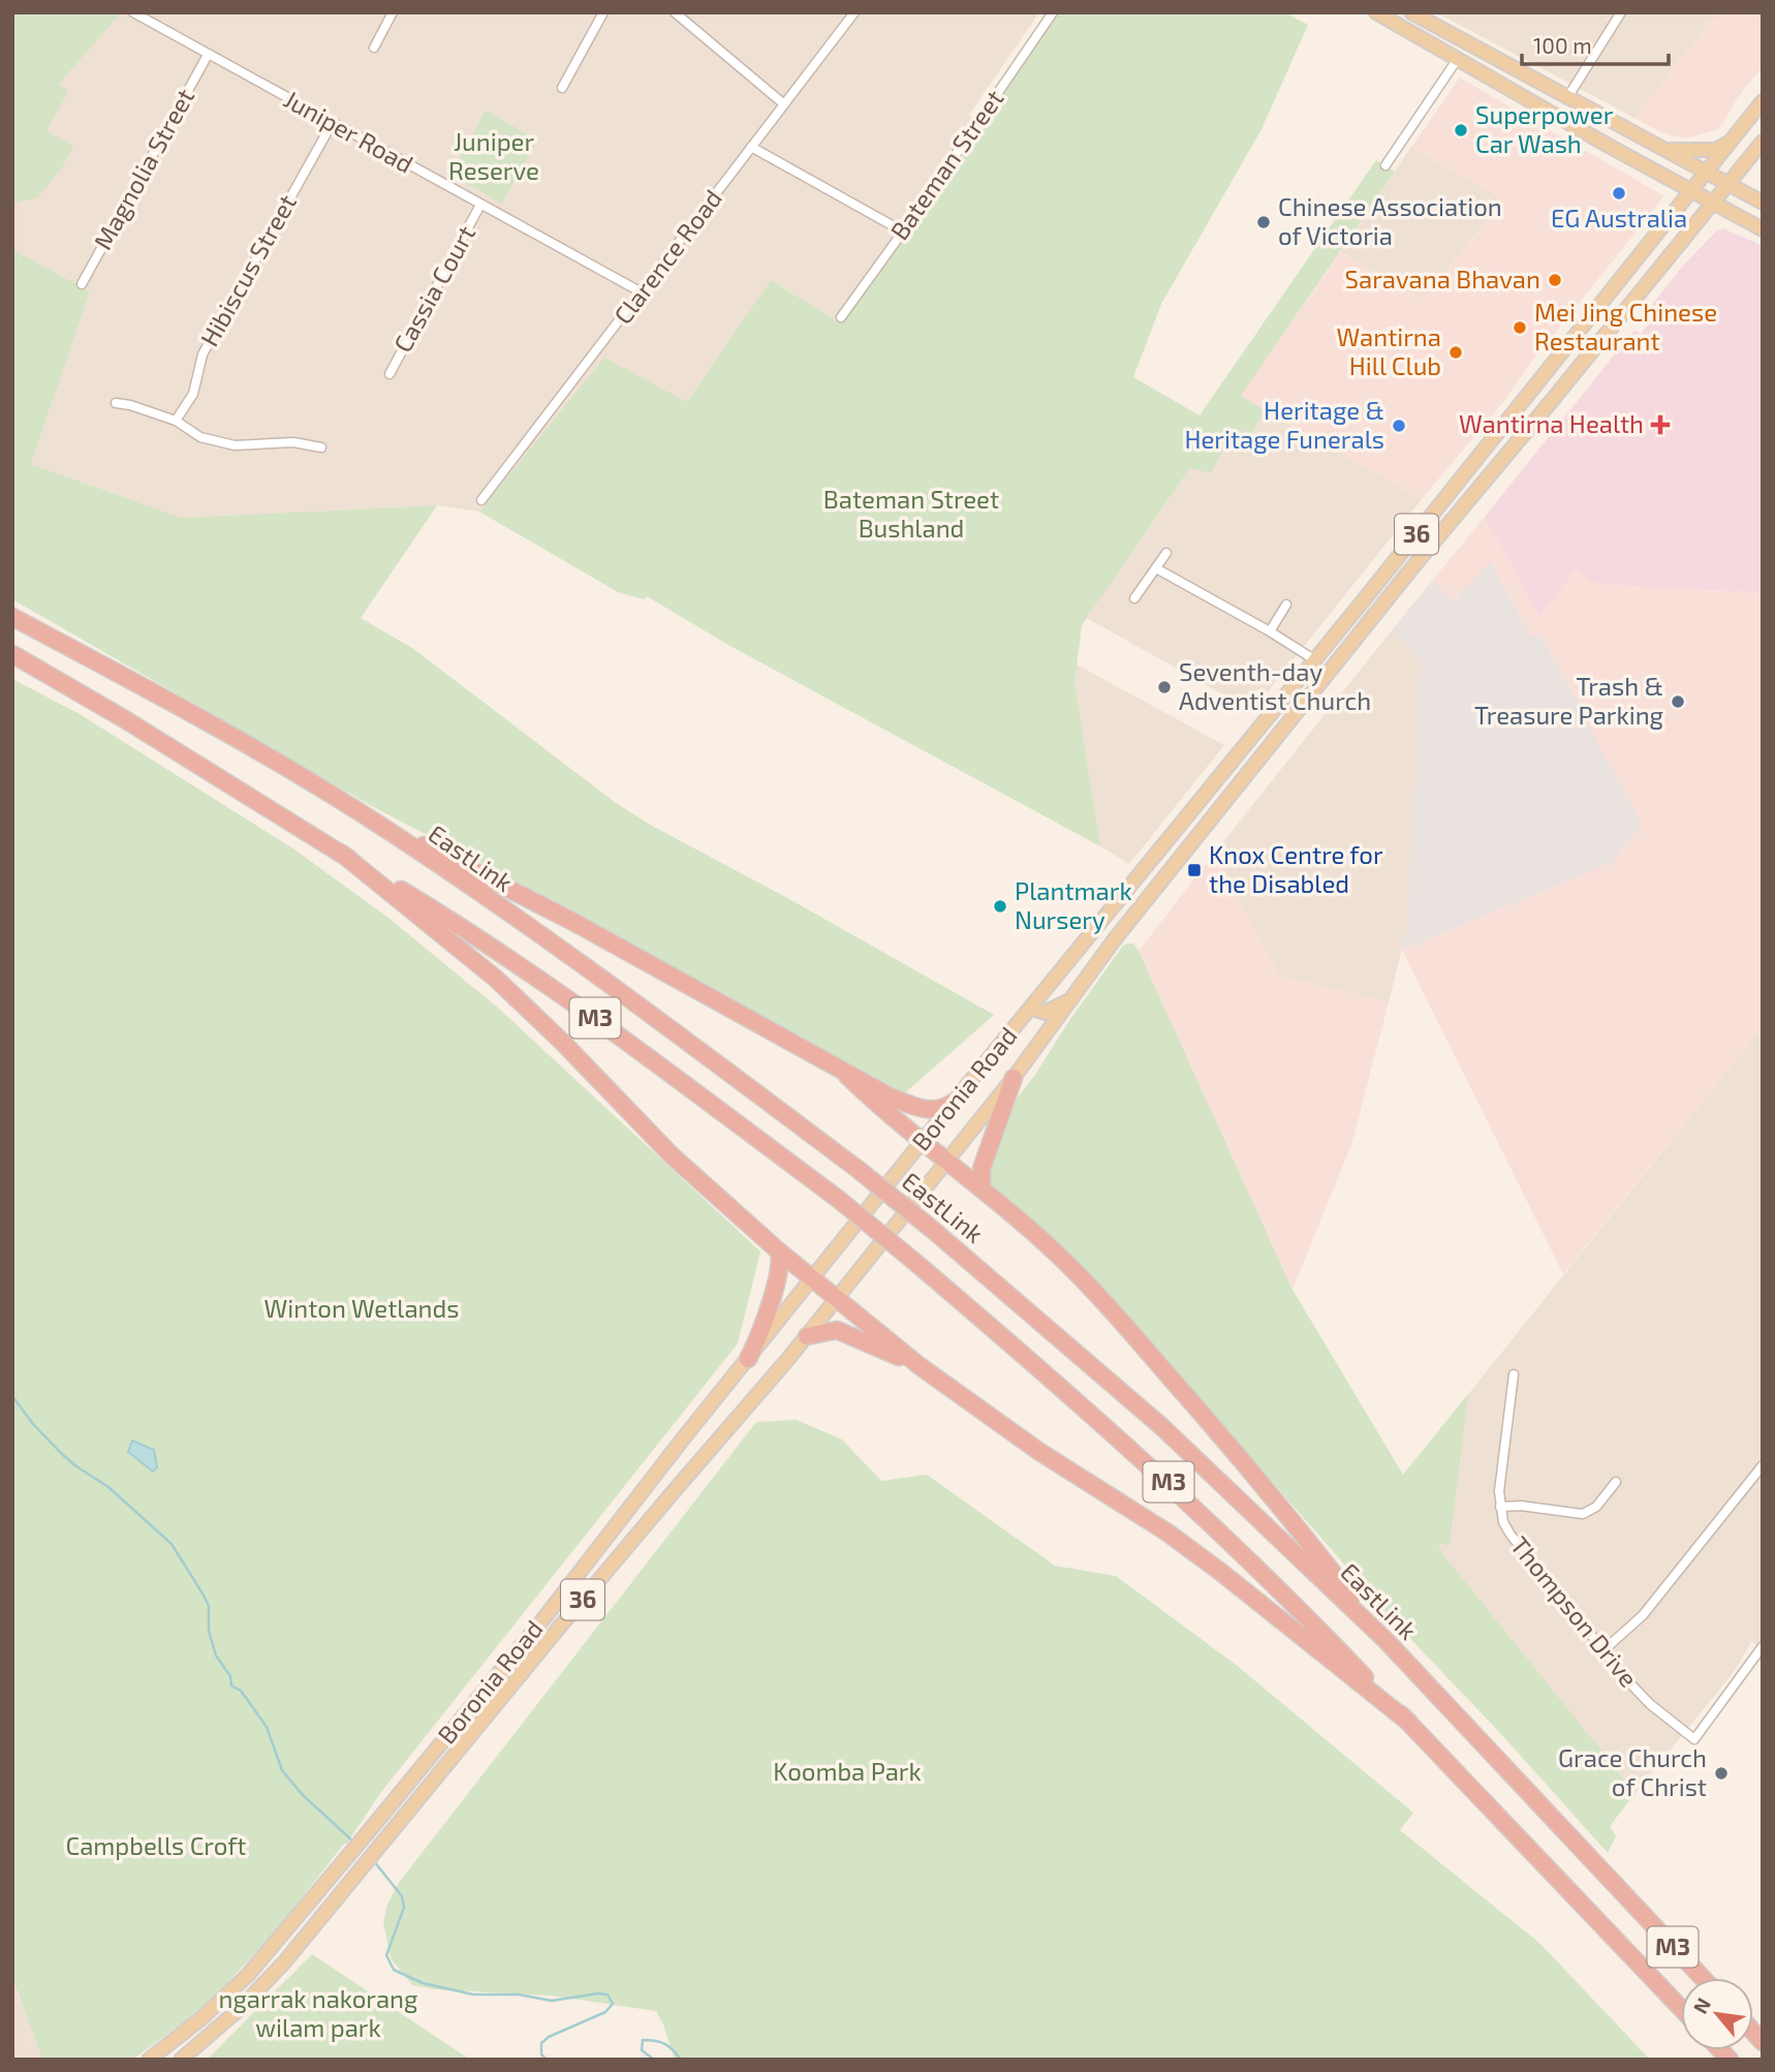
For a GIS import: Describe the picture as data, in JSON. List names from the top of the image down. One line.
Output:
{"streets":{"highway":["EastLink","M3"],"main road":["36","Boronia Road"],"street":["Juniper Road","Bateman Street","Magnolia Street","Clarence Road","Hibiscus Street","Cassia Court","Thompson Drive"]},"crossings":[["Juniper Road","Magnolia Street"],["Juniper Road","Clarence Road"],["Juniper Road","Hibiscus Street"],["Juniper Road","Cassia Court"]],"parks":["Juniper Reserve","Bateman Street Bushland","Winton Wetlands","Koomba Park","Campbells Croft","ngarrak nakorang wilam park"],"places":{"other":["Superpower Car Wash","EG Australia","Chinese Association of Victoria","Saravana Bhavan","Mei Jing Chinese Restaurant","Wantirna Hill Club","Heritage & Heritage Funerals","Seventh-day Adventist Church","Trash & Treasure Parking","Plantmark Nursery","Grace Church of Christ"],"health":["Wantirna Health"],"transit":["Knox Centre for the Disabled"]},"scale_bar":"100 m","north":"top left"}
